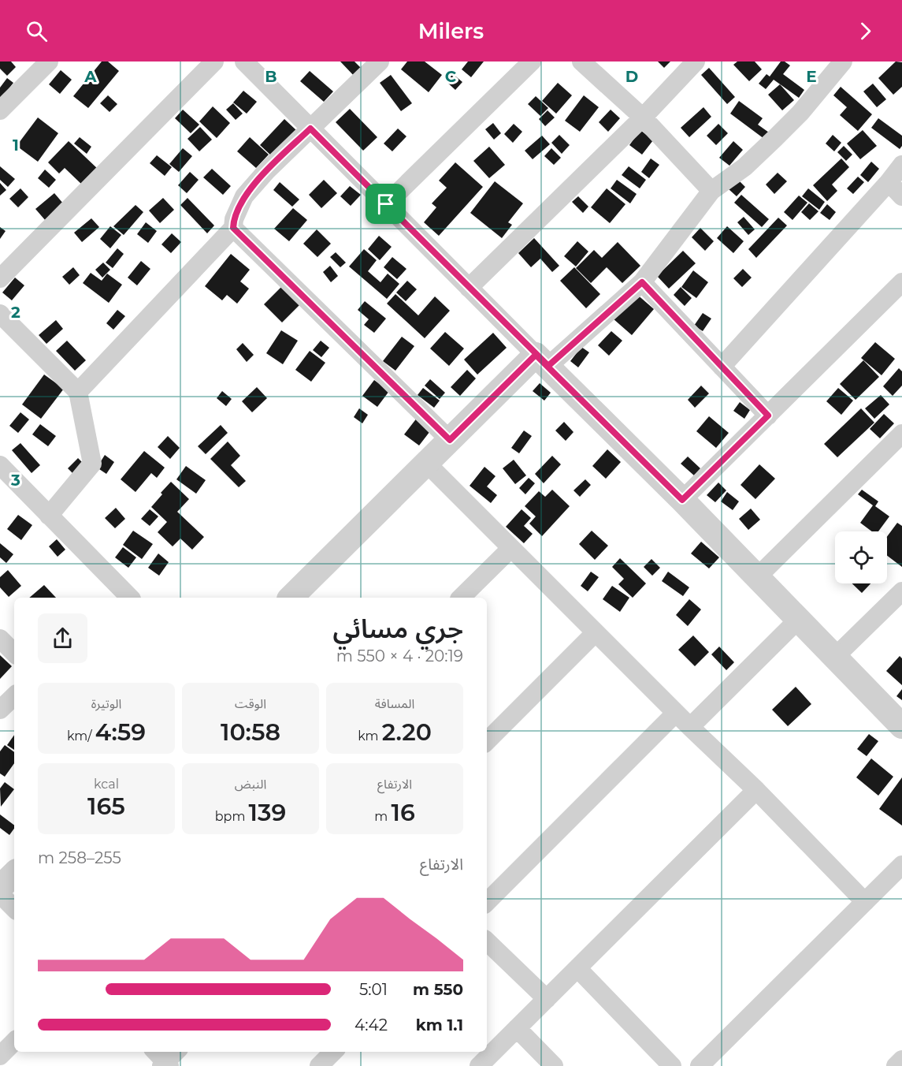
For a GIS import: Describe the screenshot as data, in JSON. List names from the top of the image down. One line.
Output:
{"page":{"header":"Milers","heading":["جري مسائي","20:19 · 4 × 550 m"],"stats":[["المسافة","2.20 km"],["الوقت","10:58"],["الوتيرة","4:59 /km"],["الارتفاع","16 m"],["النبض","139 bpm"],["kcal","165"]],"chart":["الارتفاع","255–258 m"],"list":[{"name":"550 m","note":"5:01"},{"name":"1.1 km","note":"4:42"}]},"grid":{"columns":["A","B","C","D","E"],"rows":["1","2","3"]}}
